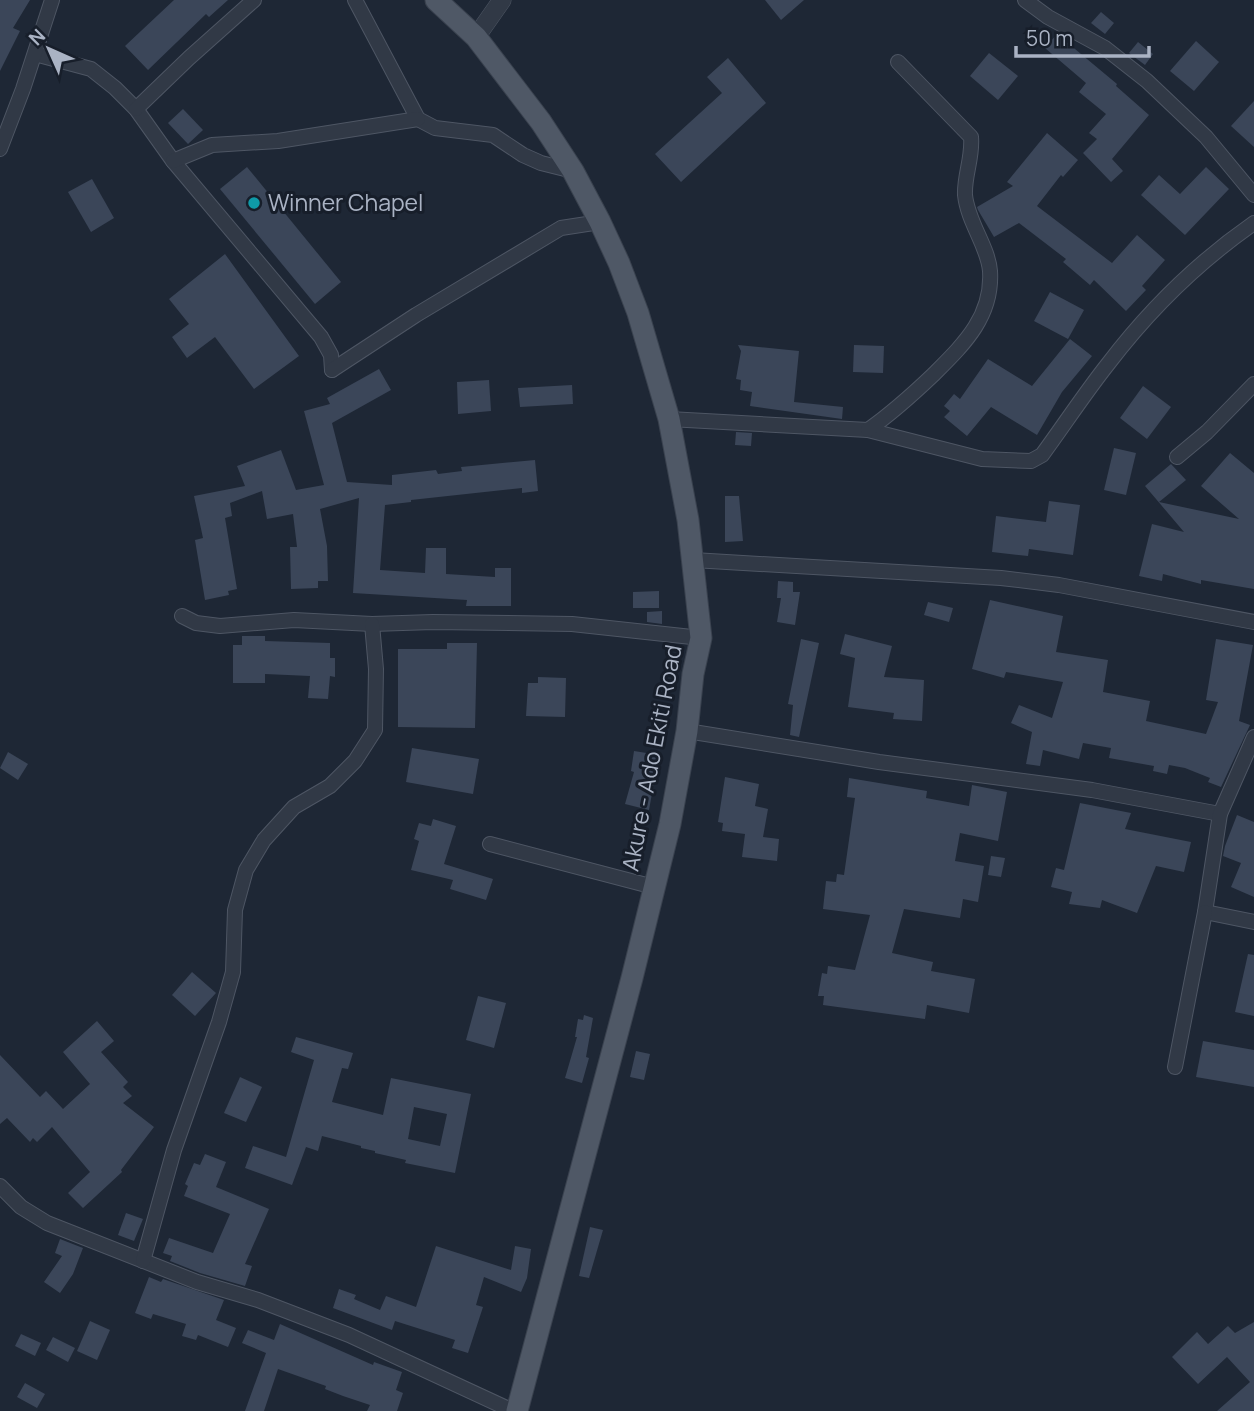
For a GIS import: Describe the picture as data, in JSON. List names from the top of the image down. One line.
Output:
{"streets":{"main road":["Akure - Ado Ekiti Road"]},"places":["Winner Chapel"],"scale_bar":"50 m","north":"top left"}
